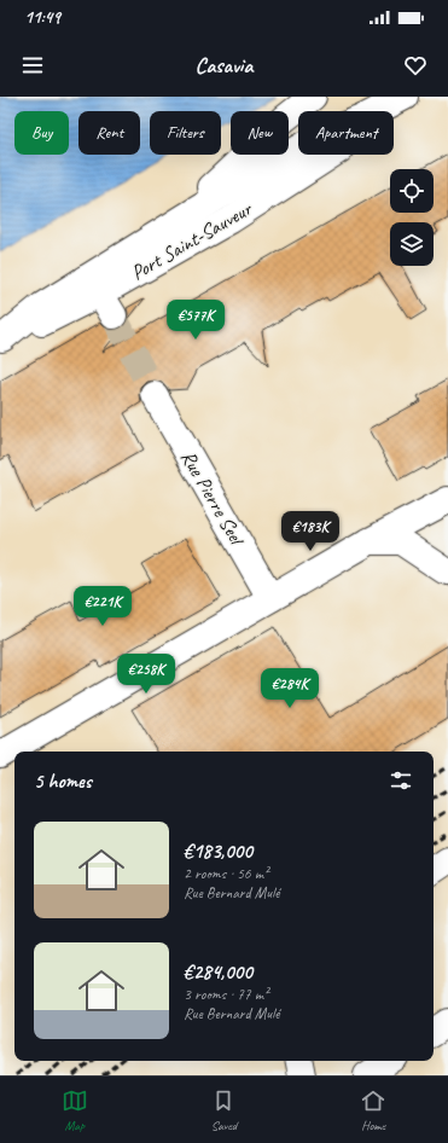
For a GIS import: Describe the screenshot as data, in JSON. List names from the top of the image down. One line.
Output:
{"streets":{"street":["Port Saint-Sauveur","Rue Pierre Seel"]},"page":{"status":"11:49","header":"Casavia","chip":["Buy","Rent","Filters","New","Apartment"],"price":["€577K","€183K","€221K","€258K","€284K"],"heading":"5 homes","list":[{"name":"€183,000","note":"2 rooms · 56 m² · Rue Bernard Mulé"},{"name":"€284,000","note":"3 rooms · 77 m² · Rue Bernard Mulé"}],"tabs":["Map","Saved","Home"]}}
